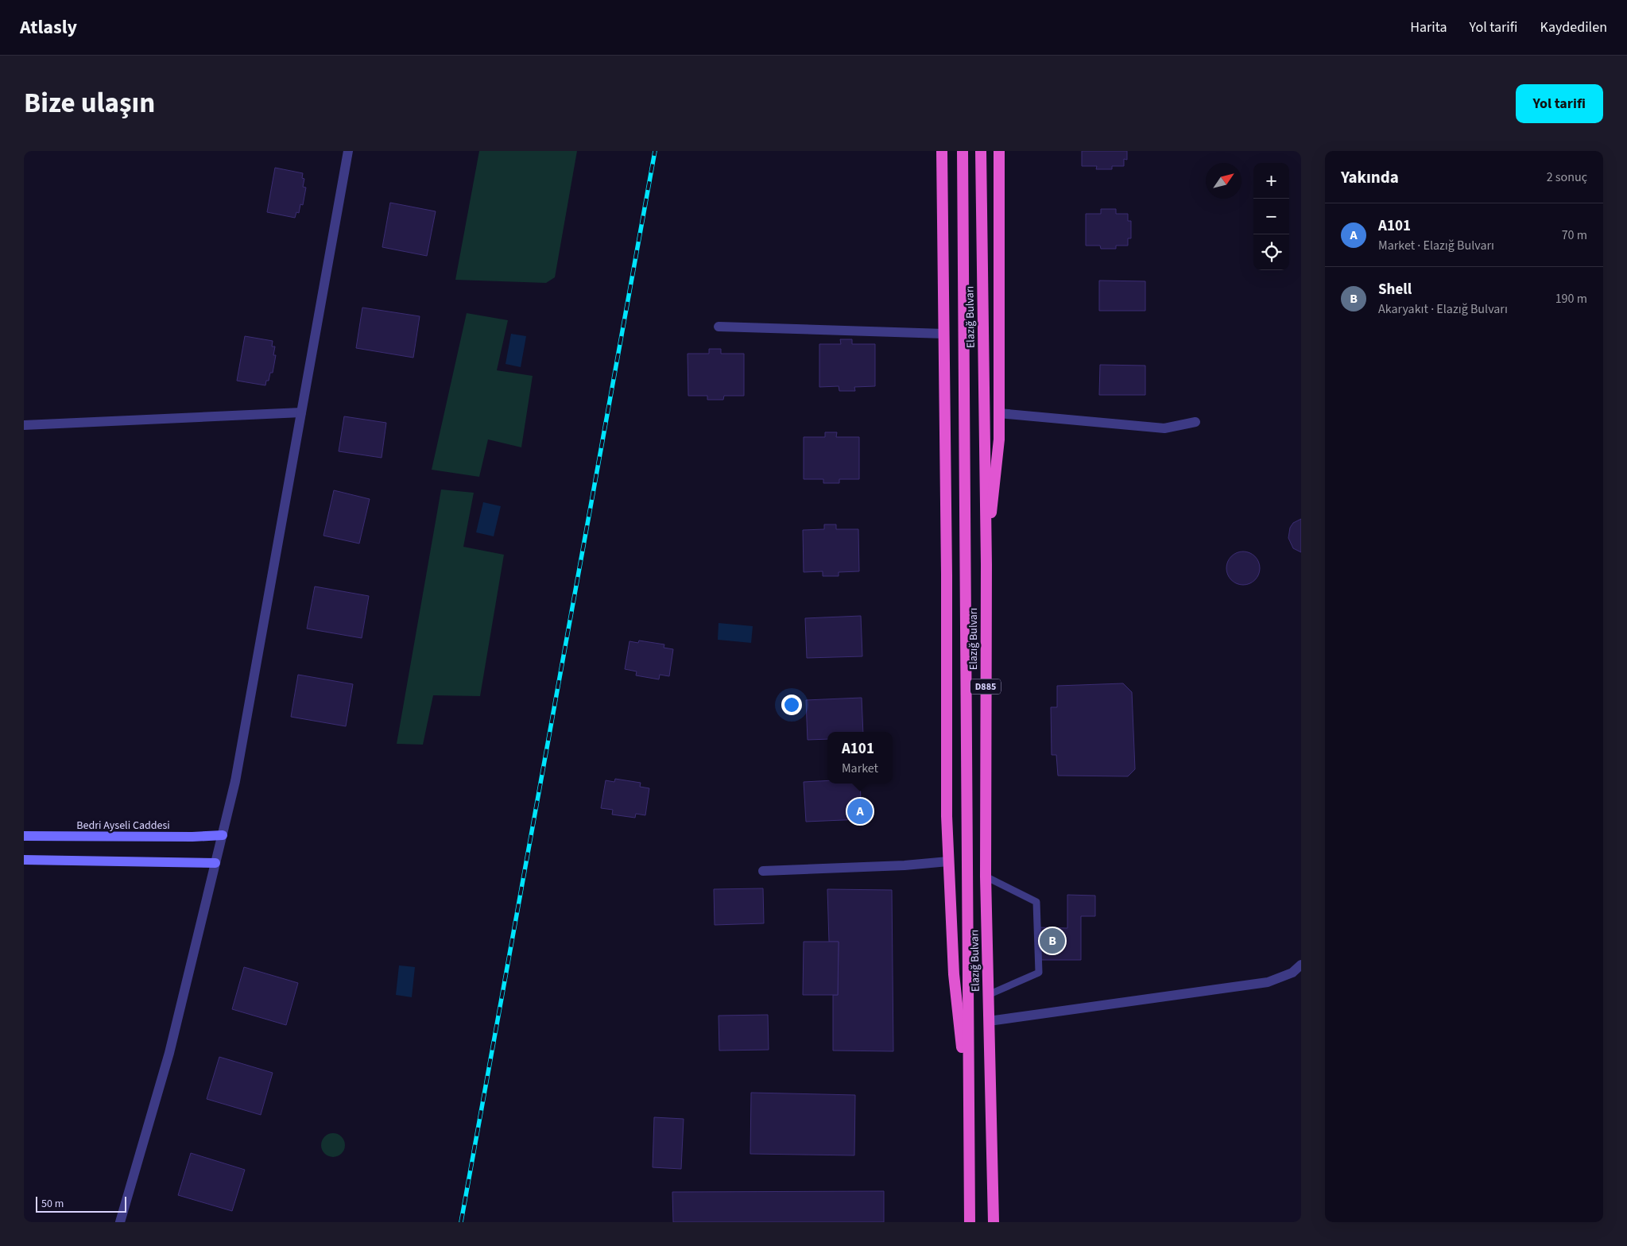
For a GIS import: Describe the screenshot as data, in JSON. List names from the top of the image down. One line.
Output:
{"streets":{"highway":["Elazığ Bulvarı","D885"],"main road":["Bedri Ayseli Caddesi"]},"scale_bar":"50 m","north":"top right","page":{"header":"Atlasly","nav":["Harita","Yol tarifi","Kaydedilen"],"title":"Bize ulaşın","buttons":"Yol tarifi","heading":["Yakında","2 sonuç"],"map_buttons":["+","−"],"list":[{"mark":"A","name":"A101","note":"Market · Elazığ Bulvarı","value":"70 m"},{"mark":"B","name":"Shell","note":"Akaryakıt · Elazığ Bulvarı","value":"190 m"}],"popup":["A101","Market"],"pins":["A","B"],"scale":"50 m"}}
